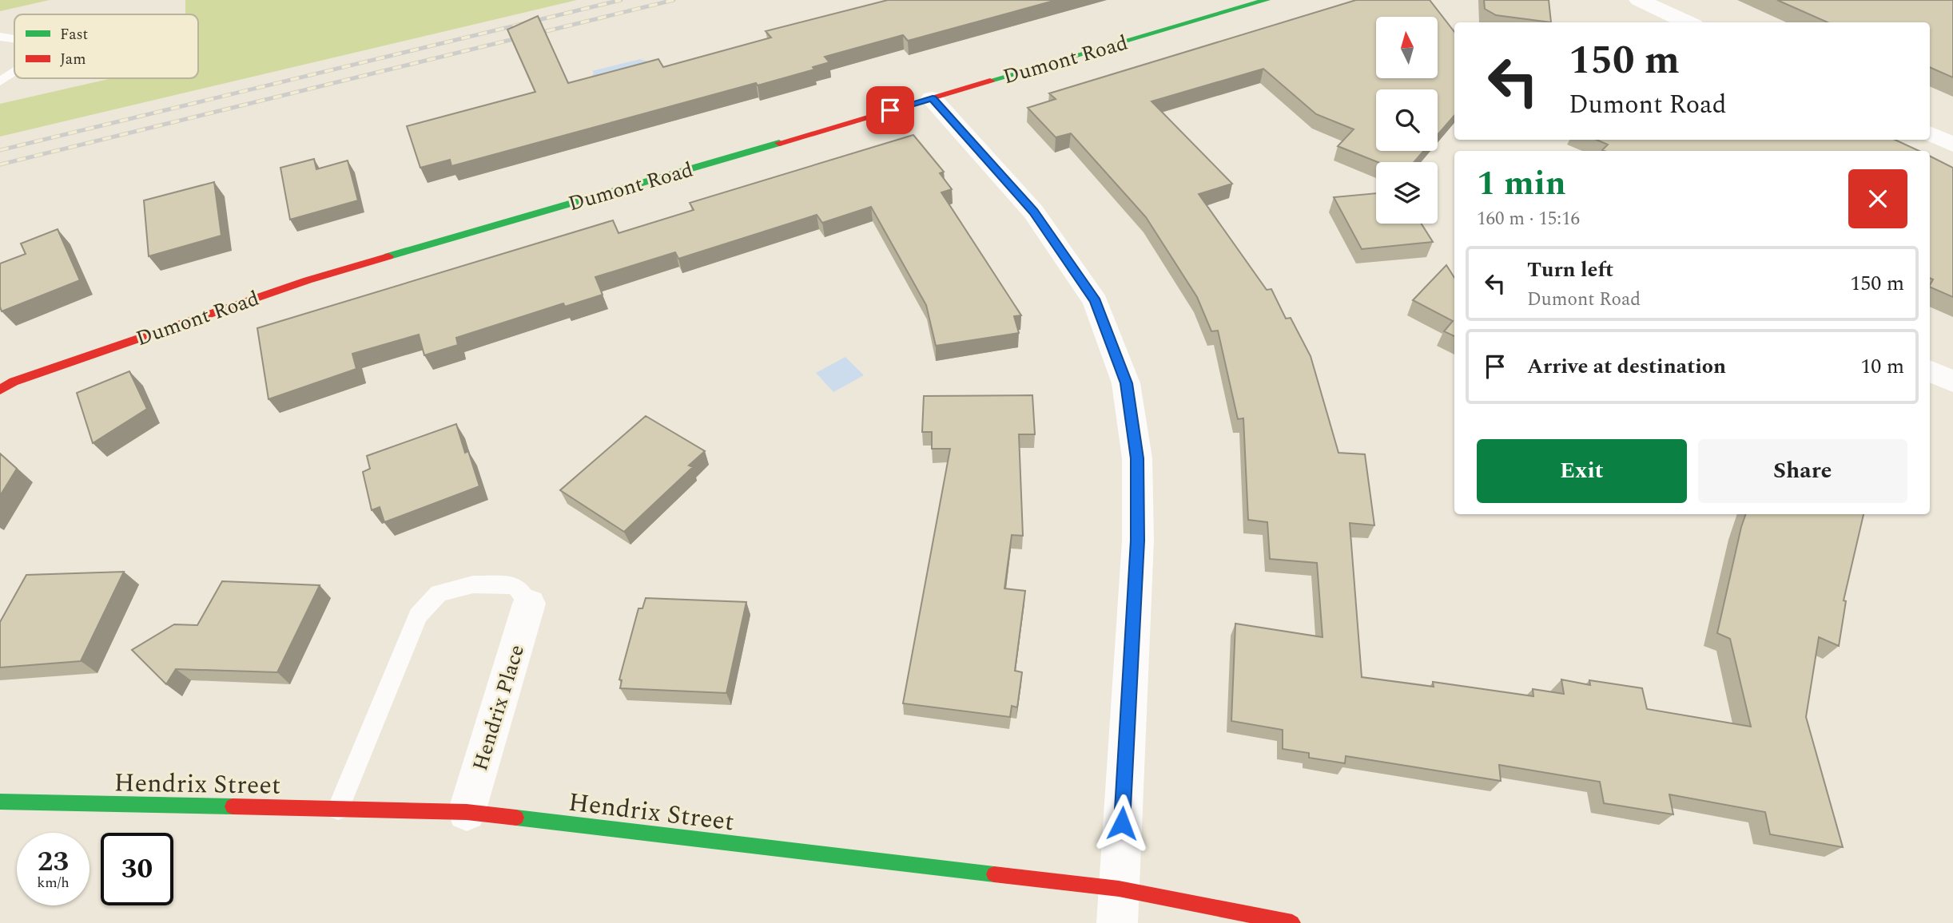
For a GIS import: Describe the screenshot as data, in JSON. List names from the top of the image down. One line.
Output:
{"streets":{"street":["Dumont Road","Hendrix Place","Hendrix Street"]},"crossings":[["Hendrix Place","Hendrix Street"]],"legend":["Fast","Jam"],"north":"top","page":{"turn":["150 m","Dumont Road"],"heading":["1 min","160 m · 15:16"],"list":[{"name":"Turn left","note":"Dumont Road","value":"150 m"},{"name":"Arrive at destination","value":"10 m"}],"buttons":["Exit","Share"],"speed":"23 km/h","limit":"30"}}
